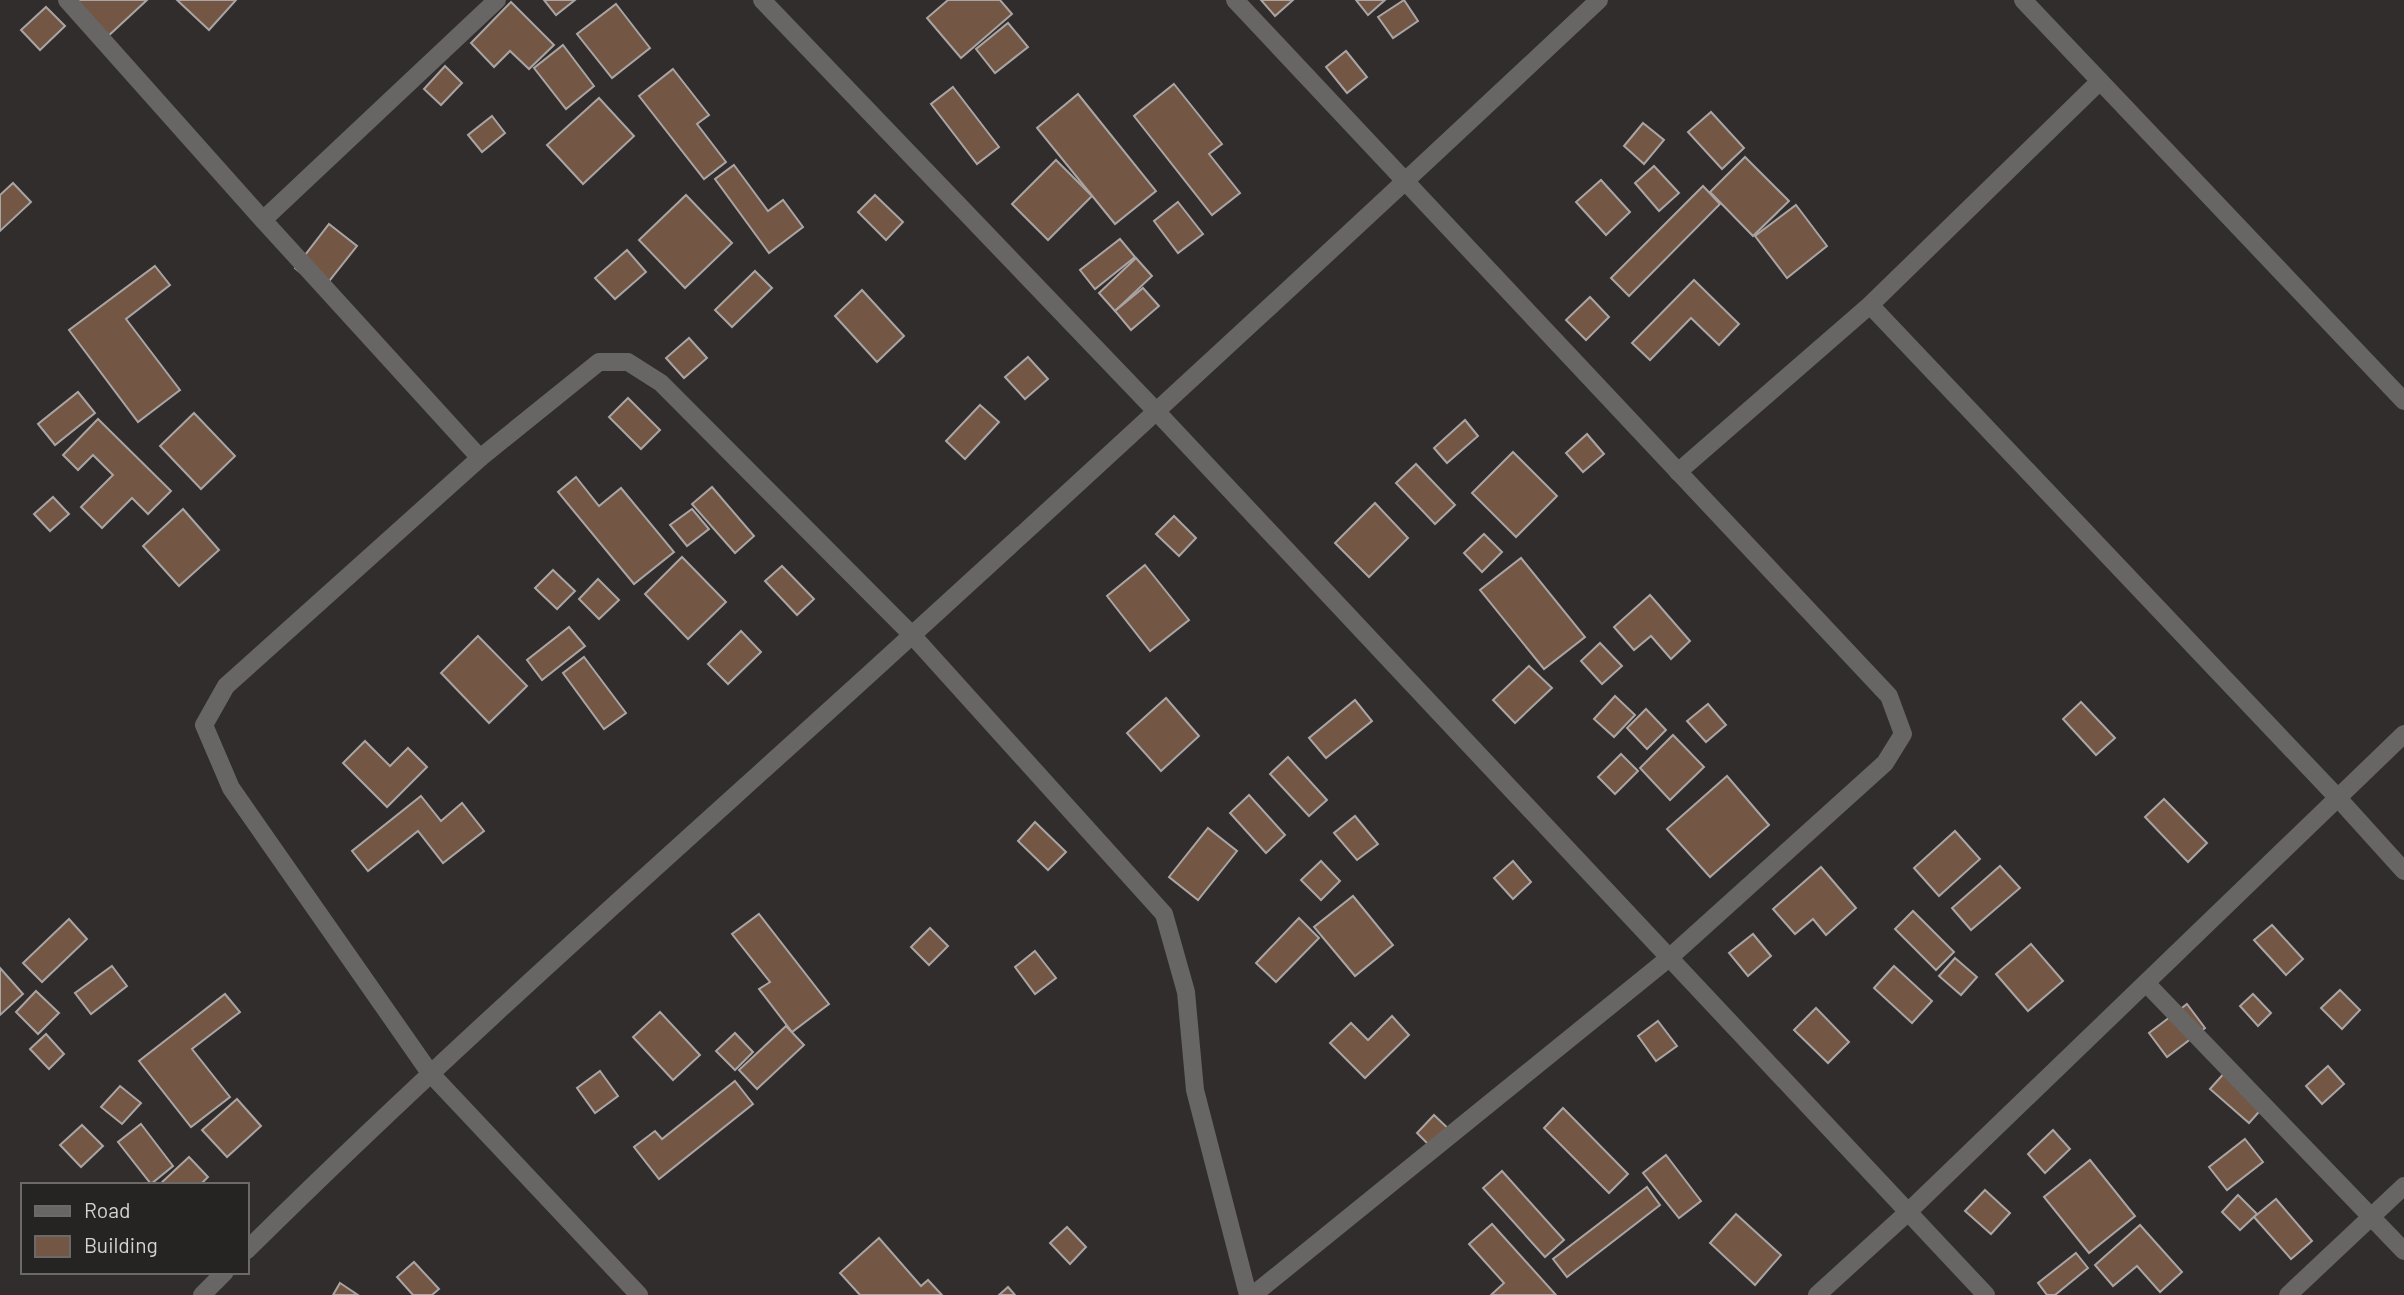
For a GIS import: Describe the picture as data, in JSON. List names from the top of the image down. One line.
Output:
{"legend":["Road","Building"]}
